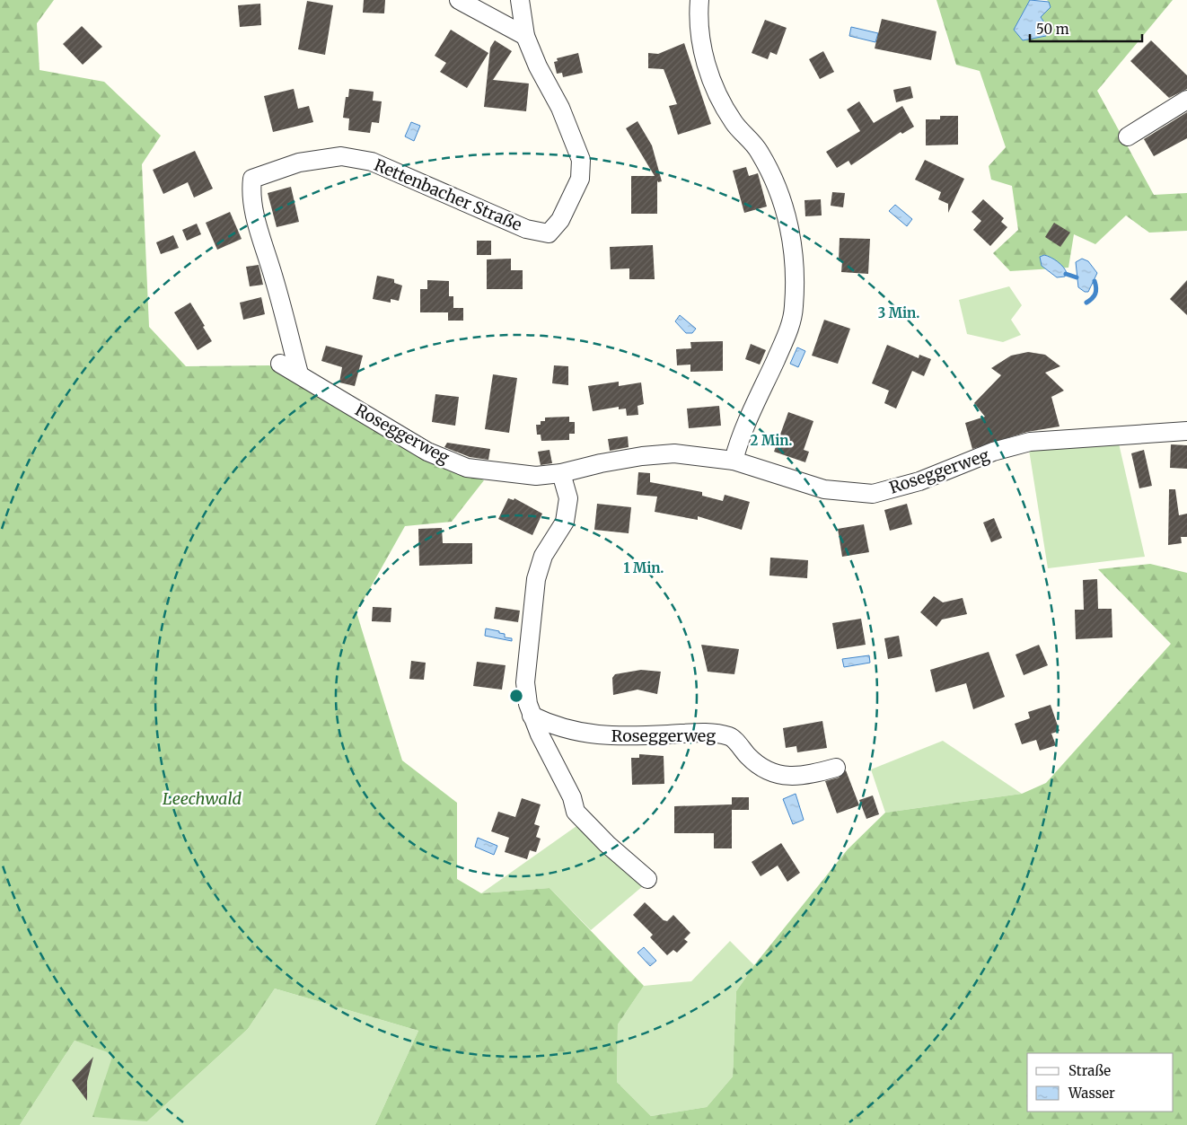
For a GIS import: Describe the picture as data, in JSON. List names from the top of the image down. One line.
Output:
{"streets":{"street":["Rettenbacher Straße","Roseggerweg"]},"crossings":[["Rettenbacher Straße","Roseggerweg"]],"parks":["Leechwald"],"legend":["Straße","Wasser"],"scale_bar":"50 m","rings":["3 Min.","2 Min.","1 Min."]}
